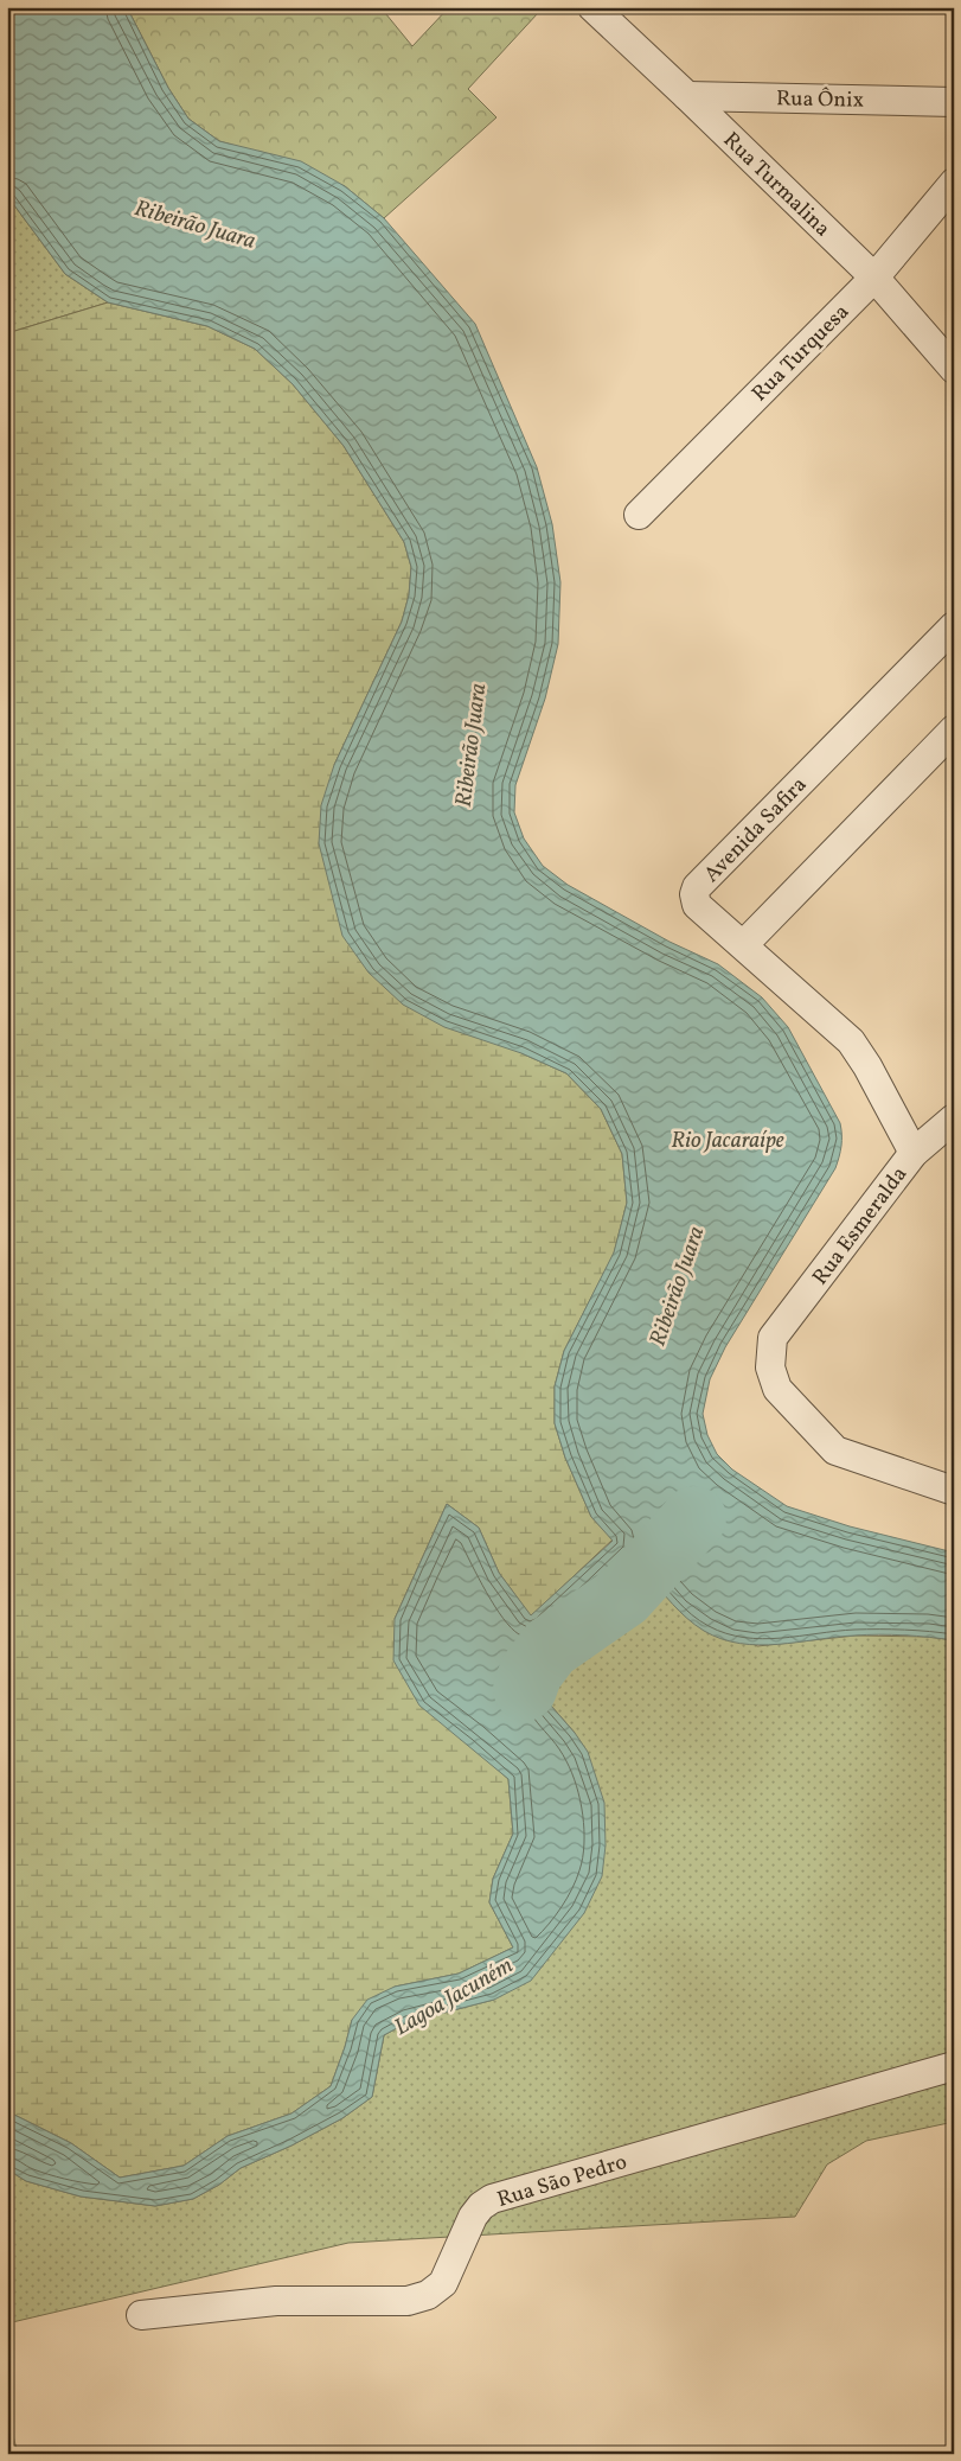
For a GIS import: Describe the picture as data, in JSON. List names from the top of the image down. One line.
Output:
{"streets":{"street":["Rua Ônix","Rua Turmalina","Rua Turquesa","Avenida Safira","Rua Esmeralda","Rua São Pedro"]},"crossings":[["Rua Ônix","Rua Turmalina"],["Rua Turmalina","Rua Turquesa"]],"water":["Ribeirão Juara","Rio Jacaraípe","Lagoa Jacuném"]}
